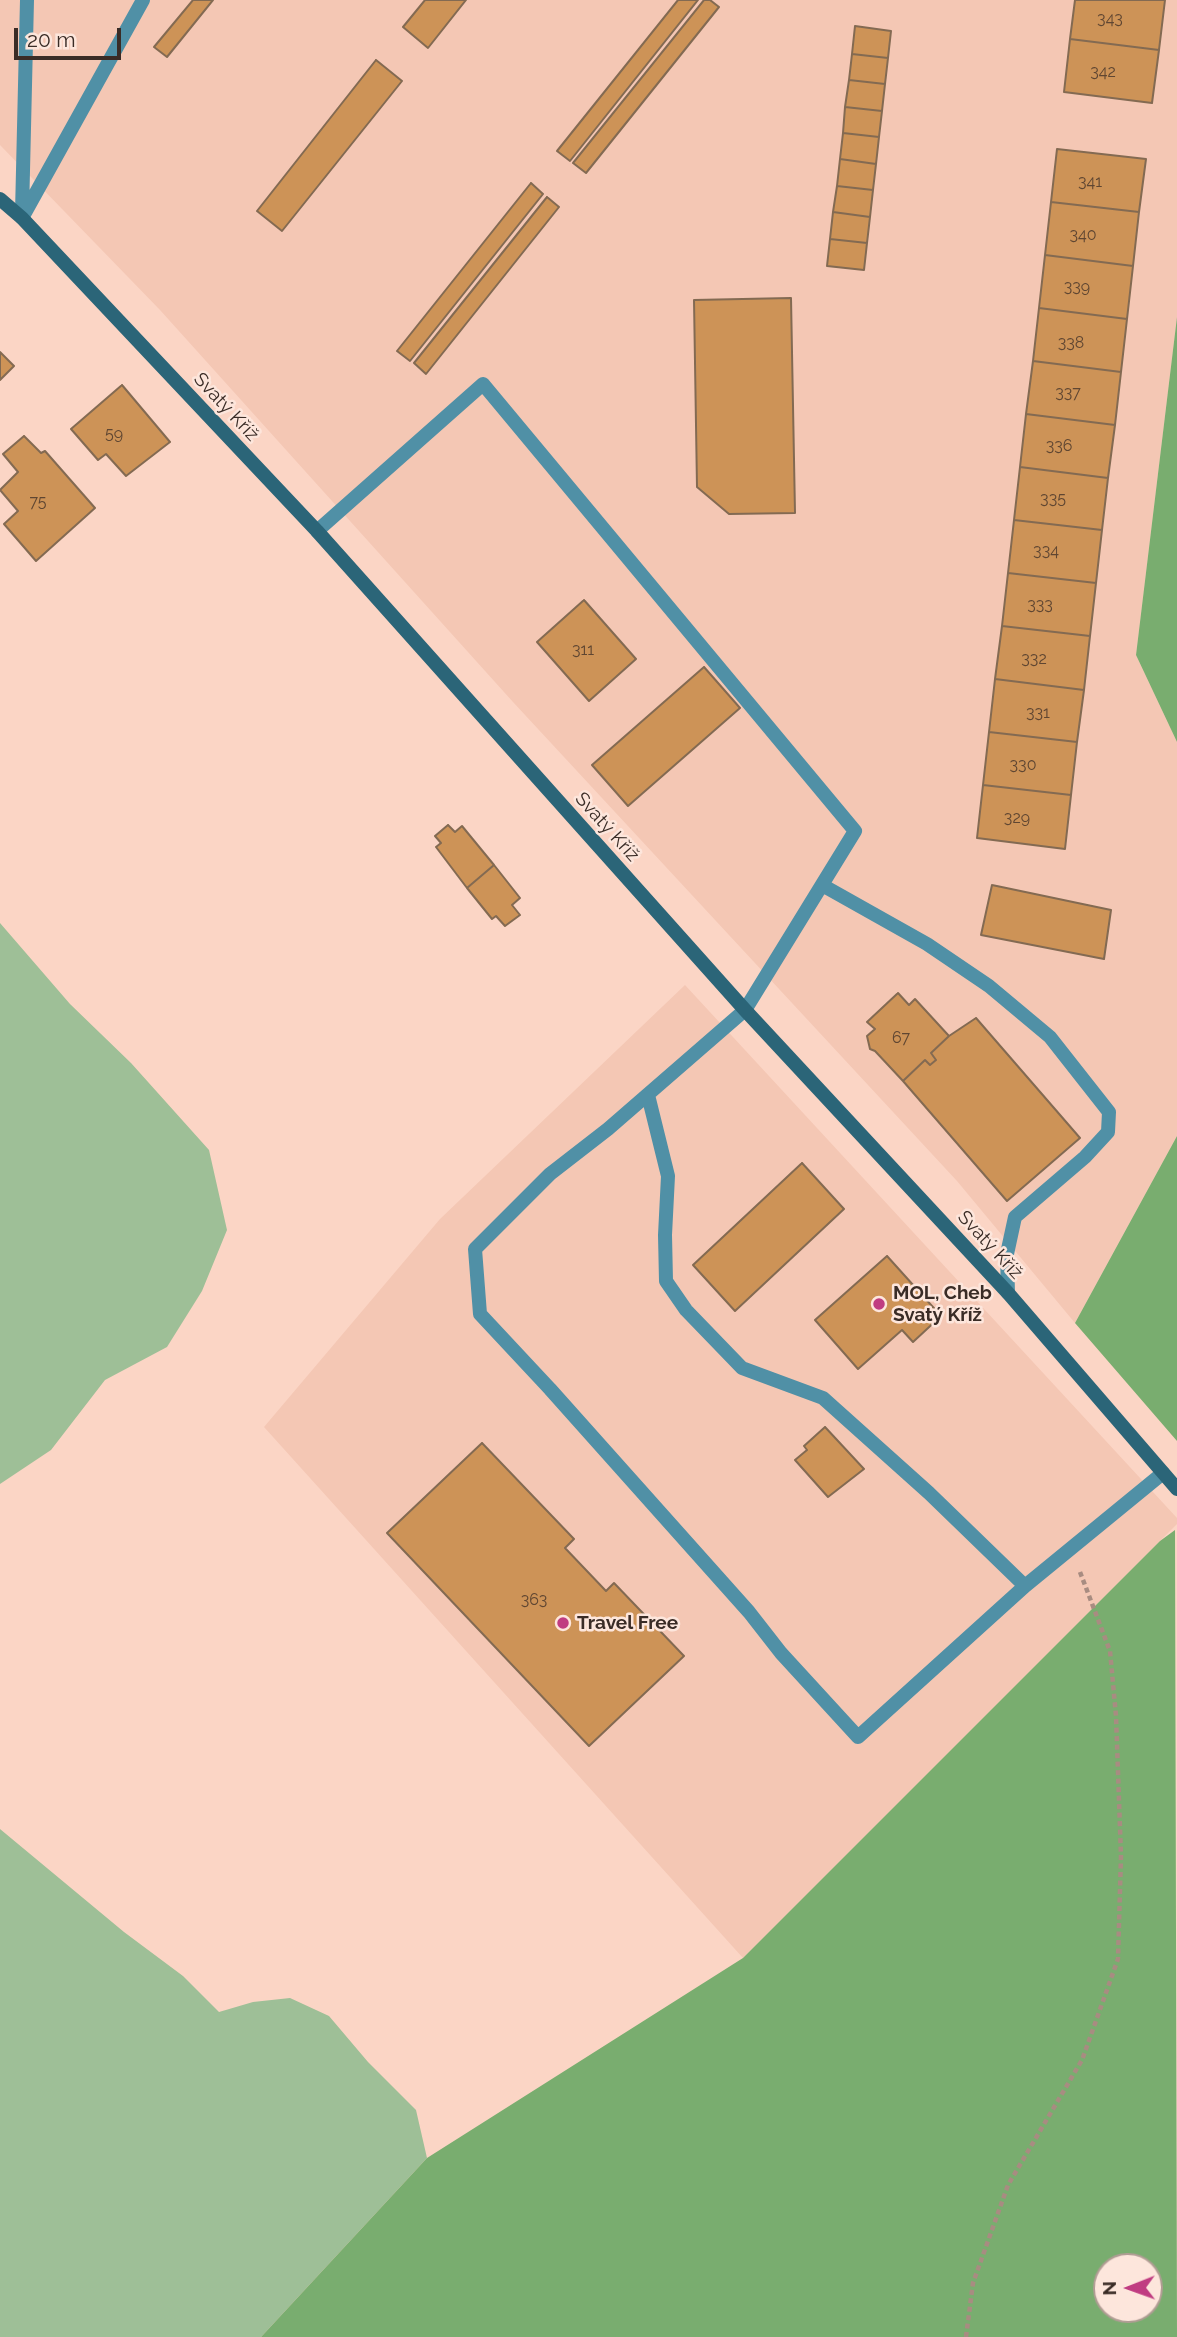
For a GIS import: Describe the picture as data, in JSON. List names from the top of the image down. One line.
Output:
{"streets":{"main road":["Svatý Kříž"]},"places":["MOL, Cheb Svatý Kříž","Travel Free"],"house_numbers":["343","342","341","340","339","338","337","59","336","335","75","334","333","311","332","331","330","329","67","363"],"scale_bar":"20 m","north":"left"}
